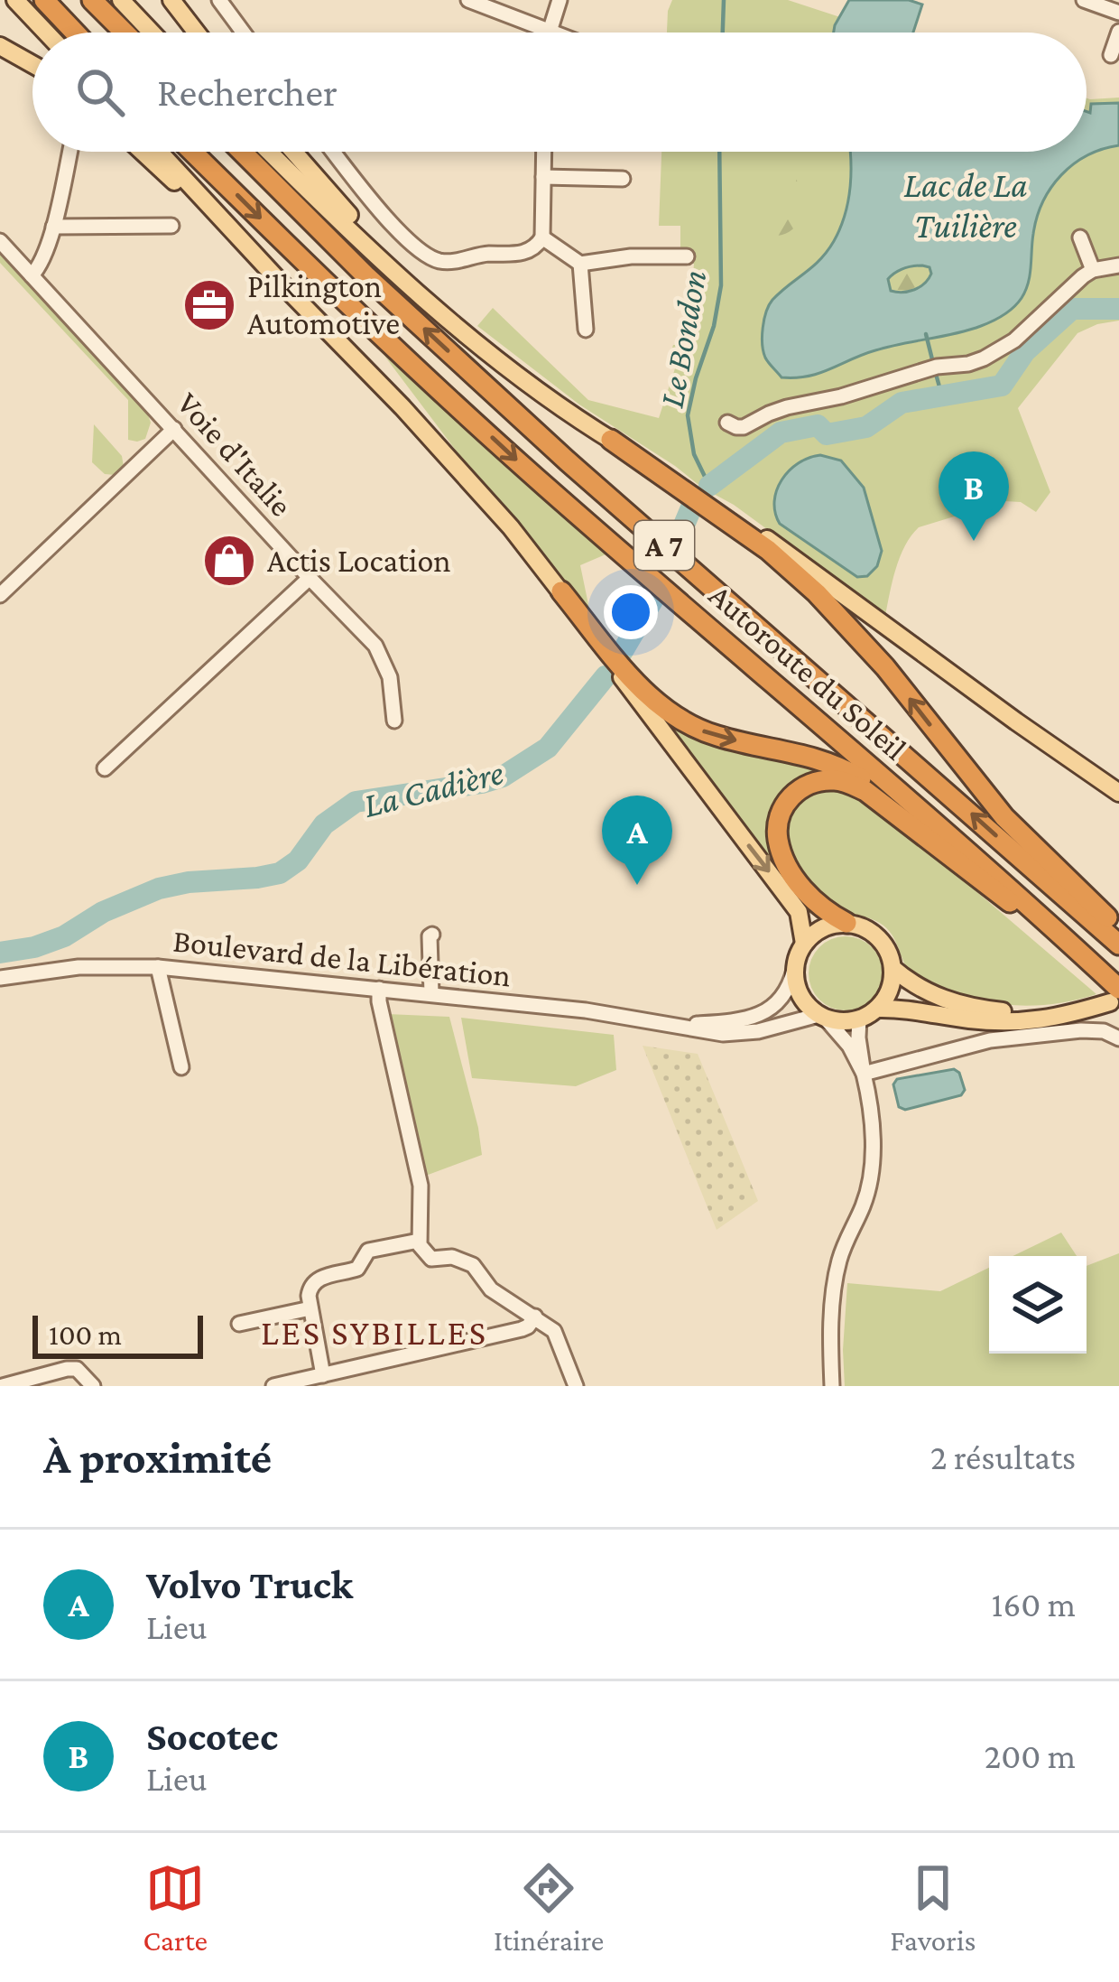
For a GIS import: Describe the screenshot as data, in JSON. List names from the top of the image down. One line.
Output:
{"streets":{"highway":["A 7","Autoroute du Soleil"],"street":["Voie d'Italie","Boulevard de la Libération"]},"districts":["LES SYBILLES"],"water":["Lac de La Tuilière","Le Bondon","La Cadière"],"places":{"office":["Pilkington Automotive"],"shop":["Actis Location"]},"scale_bar":"100 m","page":{"search":"Rechercher","pins":["B","A"],"scale":"100 m","heading":["À proximité","2 résultats"],"list":[{"mark":"A","name":"Volvo Truck","note":"Lieu","value":"160 m"},{"mark":"B","name":"Socotec","note":"Lieu","value":"200 m"}],"nav":["Carte","Itinéraire","Favoris"]}}
